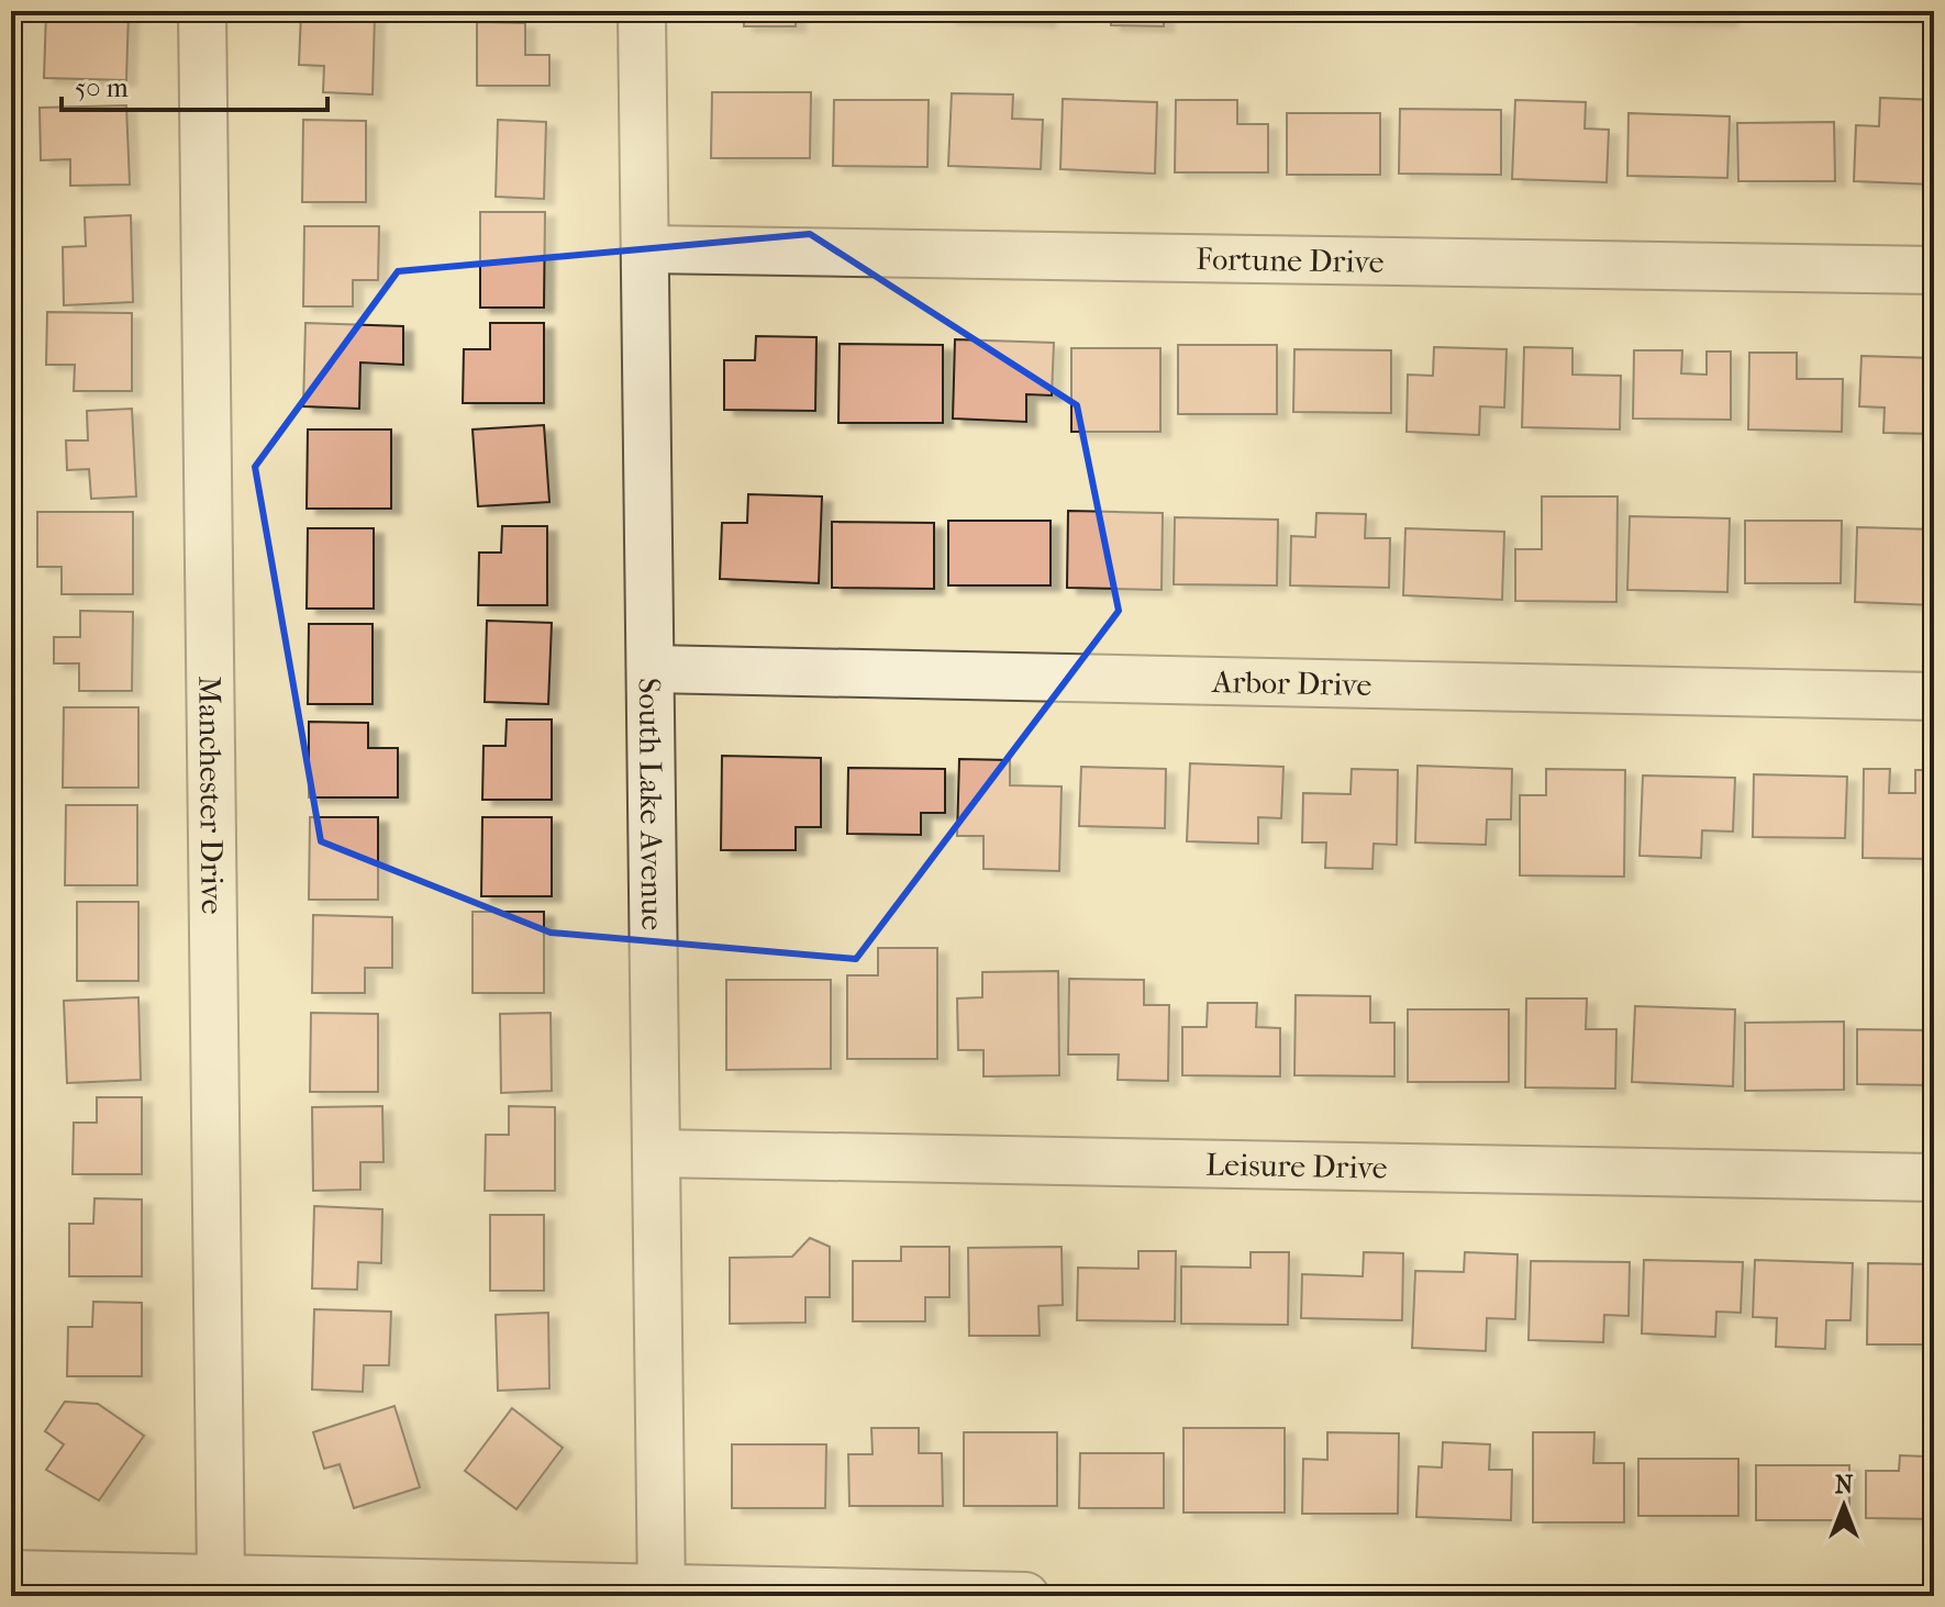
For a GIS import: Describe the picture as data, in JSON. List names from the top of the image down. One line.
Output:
{"streets":{"street":["Fortune Drive","Arbor Drive","Manchester Drive","South Lake Avenue","Leisure Drive"]},"crossings":[["Fortune Drive","South Lake Avenue"],["Arbor Drive","South Lake Avenue"],["South Lake Avenue","Leisure Drive"]],"scale_bar":"50 m","north":"top"}
